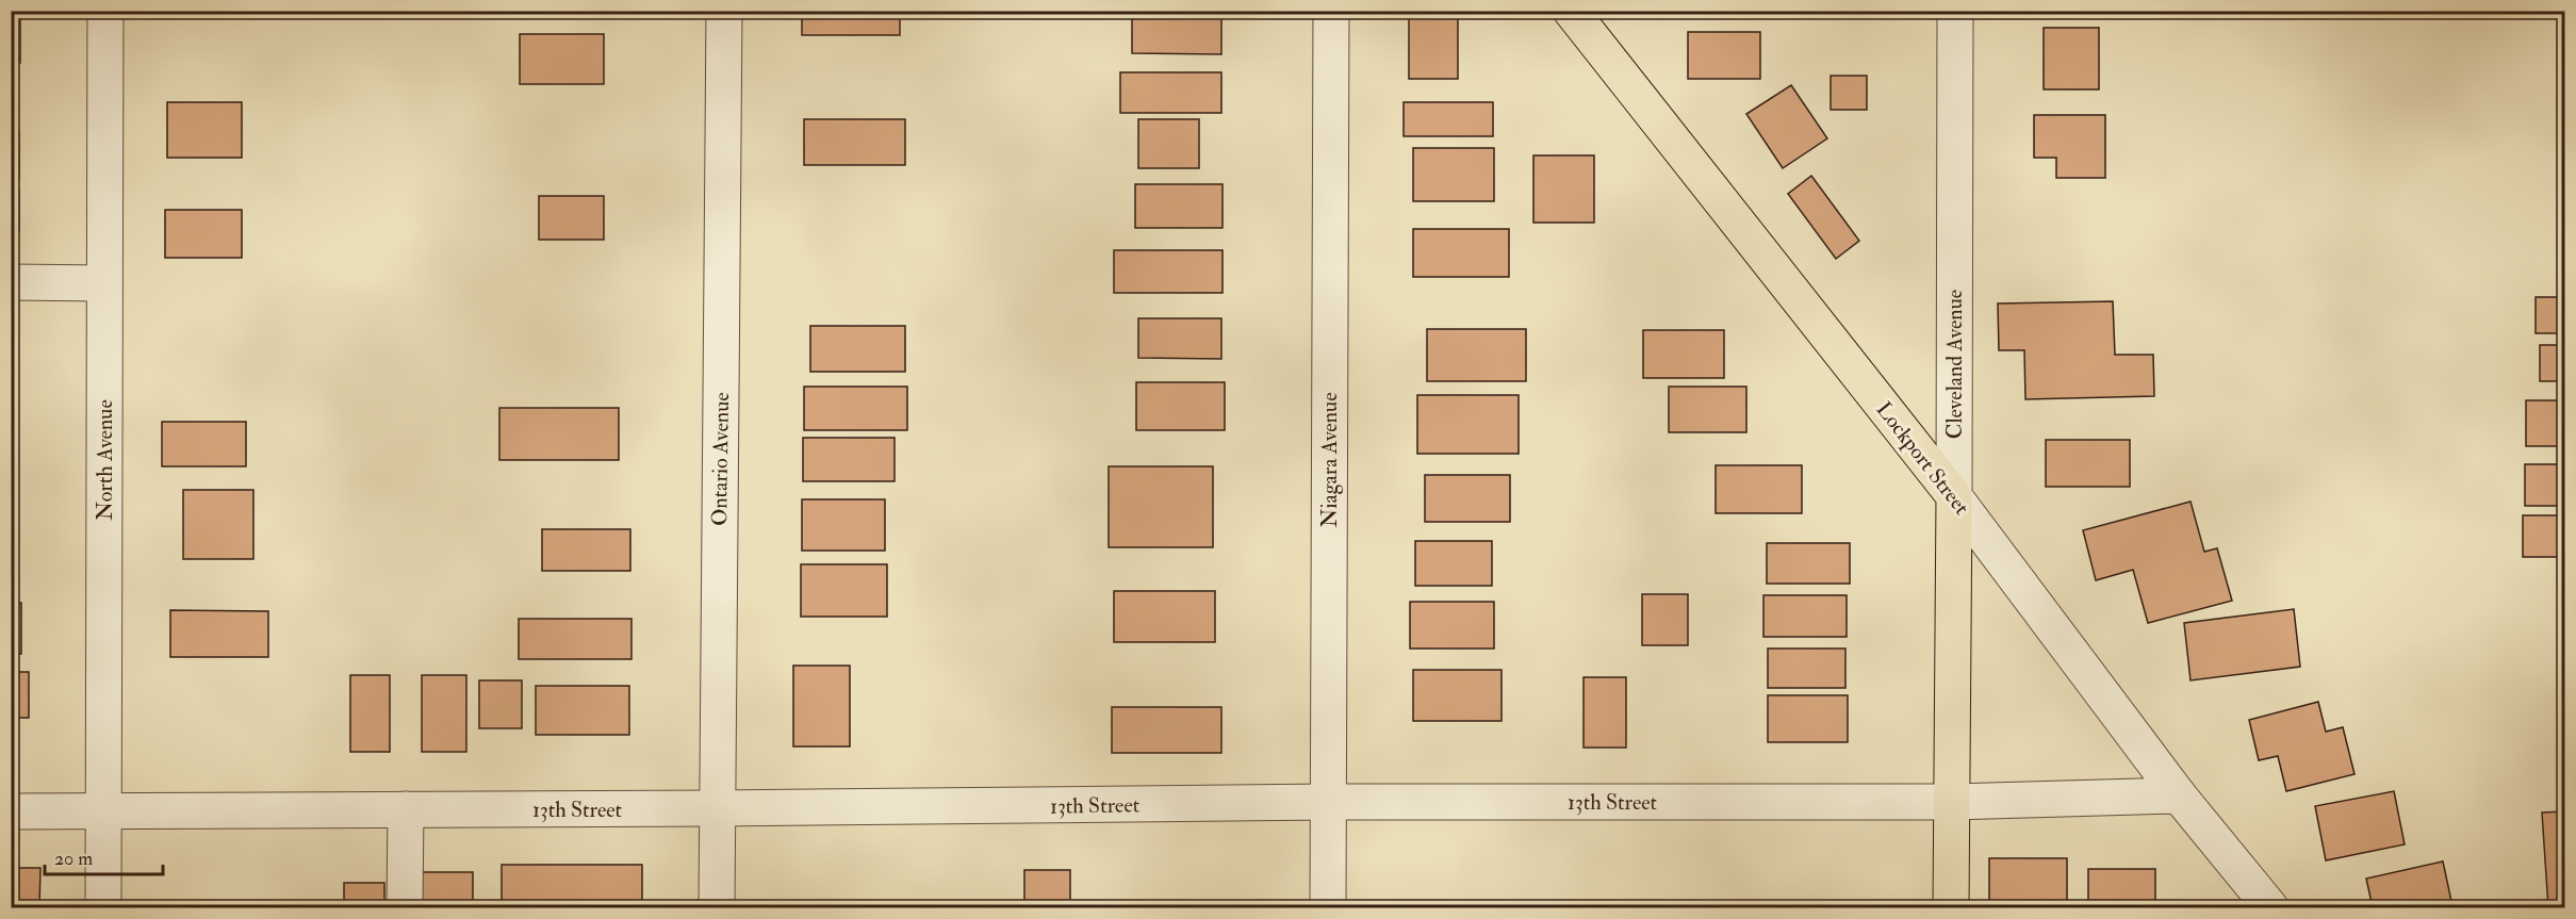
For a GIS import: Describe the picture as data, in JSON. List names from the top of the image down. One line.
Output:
{"streets":{"main road":["Cleveland Avenue","Lockport Street"],"street":["Ontario Avenue","North Avenue","Niagara Avenue","13th Street"]},"crossings":[["Cleveland Avenue","Lockport Street"],["Cleveland Avenue","13th Street"],["Lockport Street","13th Street"],["Ontario Avenue","13th Street"],["North Avenue","13th Street"],["Niagara Avenue","13th Street"]],"scale_bar":"20 m"}
